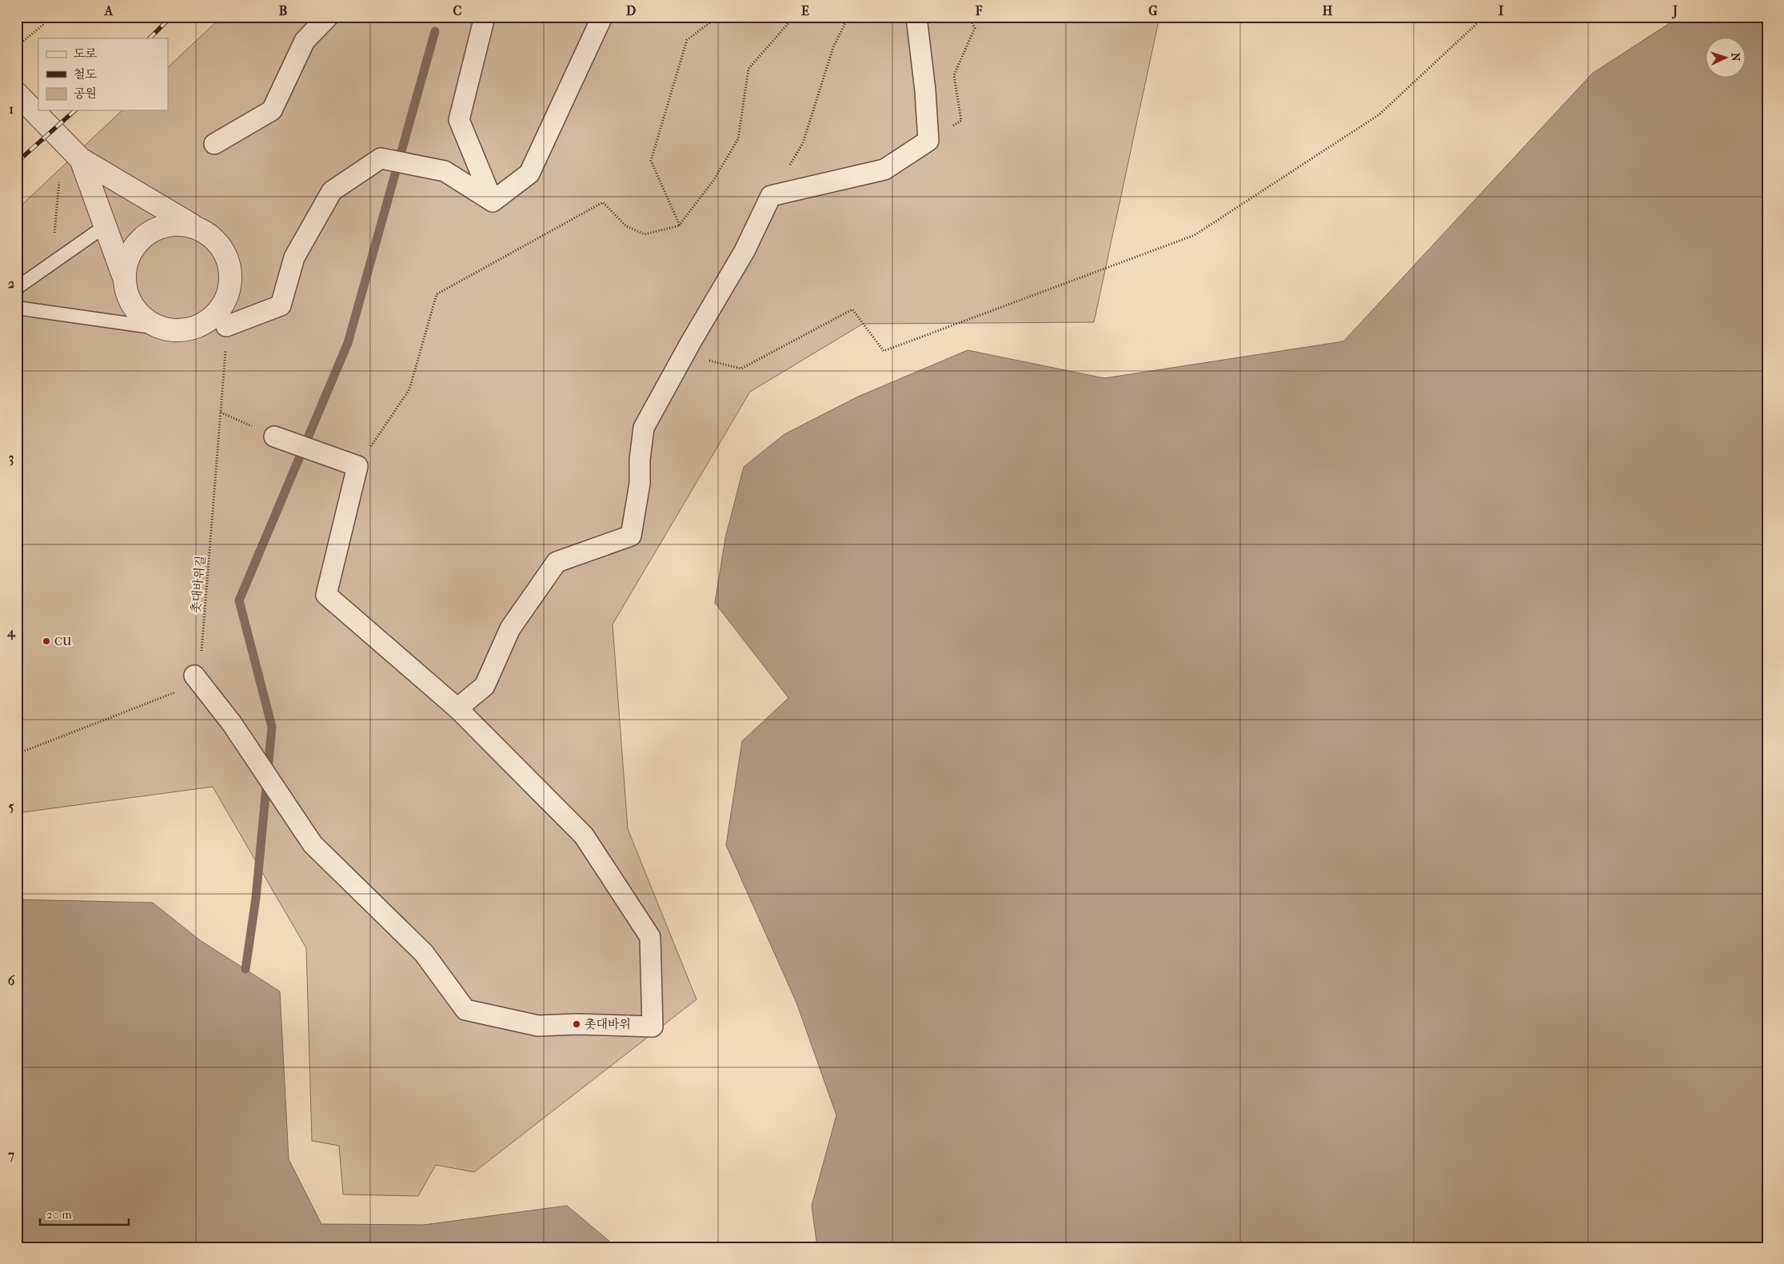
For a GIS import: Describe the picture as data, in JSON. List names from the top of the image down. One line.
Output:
{"streets":{"path":["촛대바위길"]},"places":["CU","촛대바위"],"legend":["도로","철도","공원"],"scale_bar":"20 m","north":"right","grid":{"columns":["A","B","C","D","E","F","G","H","I","J"],"rows":["1","2","3","4","5","6","7"]}}
